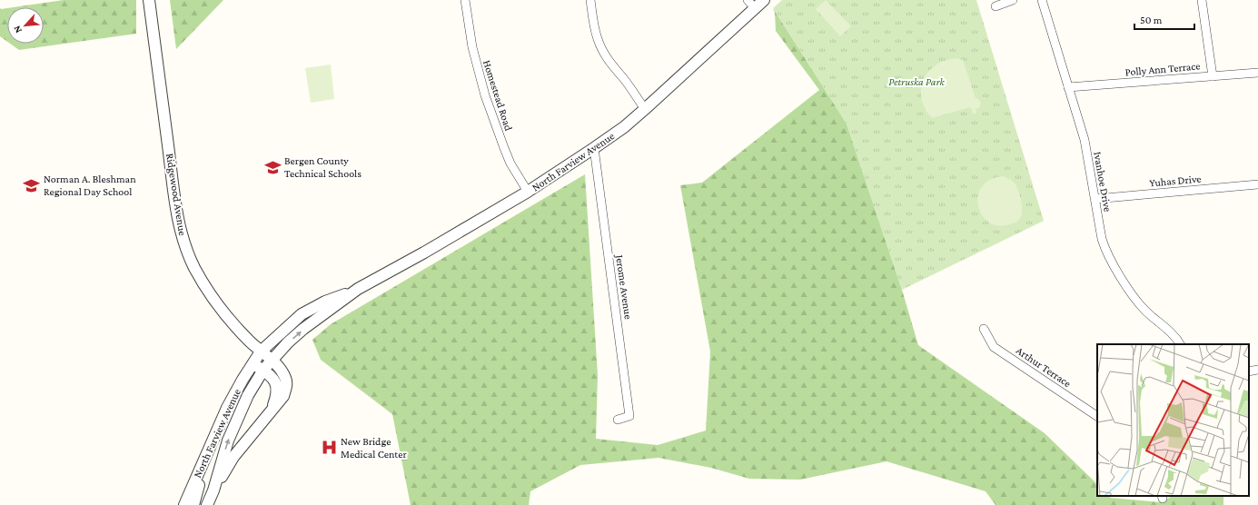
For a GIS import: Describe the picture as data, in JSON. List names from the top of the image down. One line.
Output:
{"streets":{"street":["Polly Ann Terrace","Homestead Road","North Farview Avenue","Yuhas Drive","Ivanhoe Drive","Ridgewood Avenue","Jerome Avenue","Arthur Terrace"]},"crossings":[["Polly Ann Terrace","Ivanhoe Drive"],["Homestead Road","North Farview Avenue"],["North Farview Avenue","Ridgewood Avenue"],["North Farview Avenue","Jerome Avenue"],["Yuhas Drive","Ivanhoe Drive"]],"parks":["Petruska Park"],"places":{"school or university":["Bergen County Technical Schools","Norman A. Bleshman Regional Day School"],"hospital":["New Bridge Medical Center"]},"scale_bar":"50 m","north":"bottom left"}
